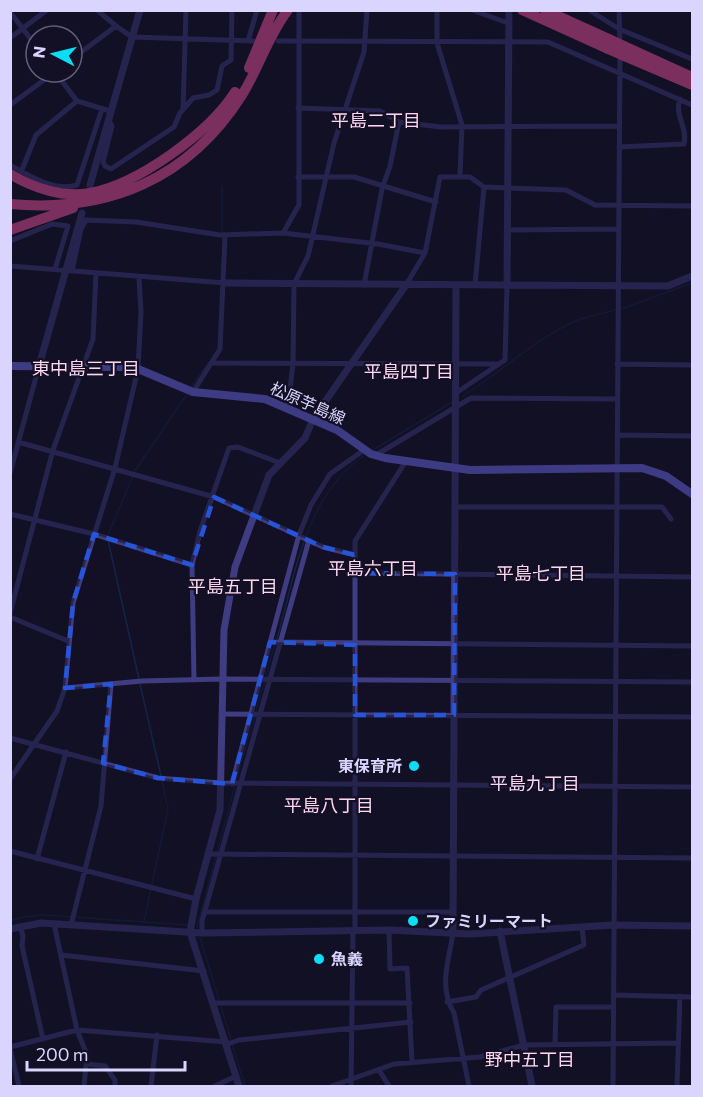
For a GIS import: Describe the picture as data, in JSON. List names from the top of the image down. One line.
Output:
{"streets":{"main road":["松原芋島線"]},"districts":["平島二丁目","東中島三丁目","平島四丁目","平島六丁目","平島七丁目","平島五丁目","平島九丁目","平島八丁目","野中五丁目"],"places":["東保育所","ファミリーマート","魚義"],"scale_bar":"200 m","north":"left"}
